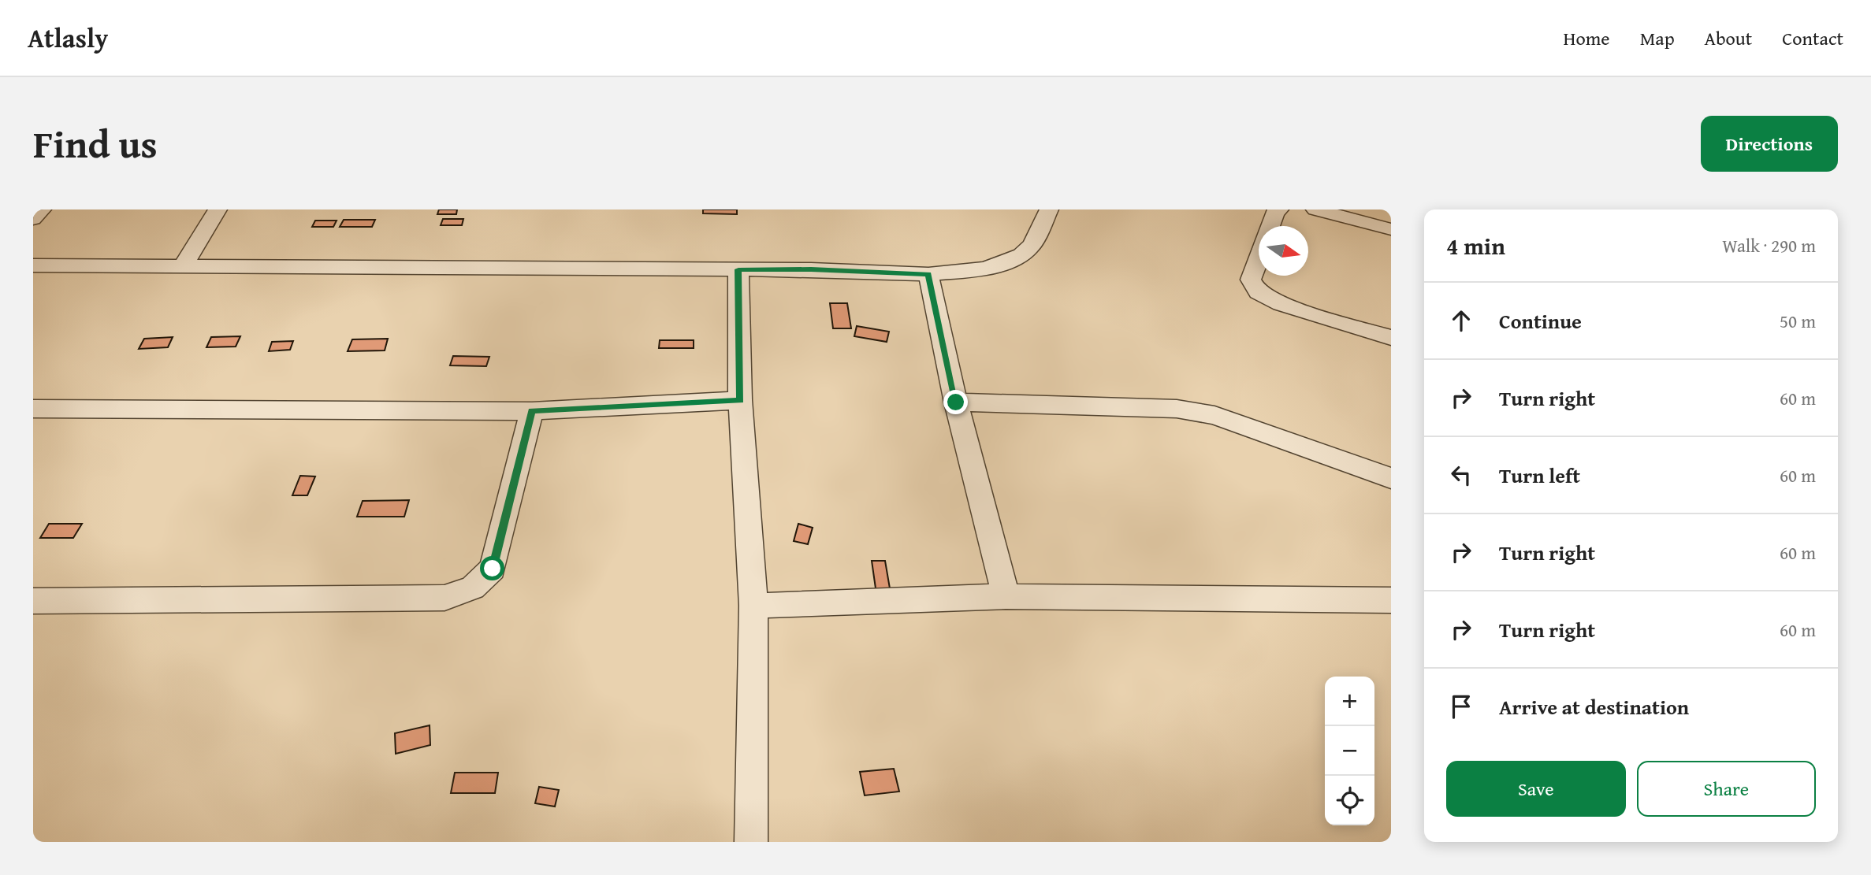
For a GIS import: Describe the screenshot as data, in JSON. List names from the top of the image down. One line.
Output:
{"north":"right","page":{"header":"Atlasly","nav":["Home","Map","About","Contact"],"title":"Find us","buttons":["Directions",["Save","Share"]],"heading":["4 min","Walk · 290 m"],"list":[["Continue","50 m"],["Turn right","60 m"],["Turn left","60 m"],["Turn right","60 m"],["Turn right","60 m"],"Arrive at destination"],"map_buttons":["+","−"]}}
